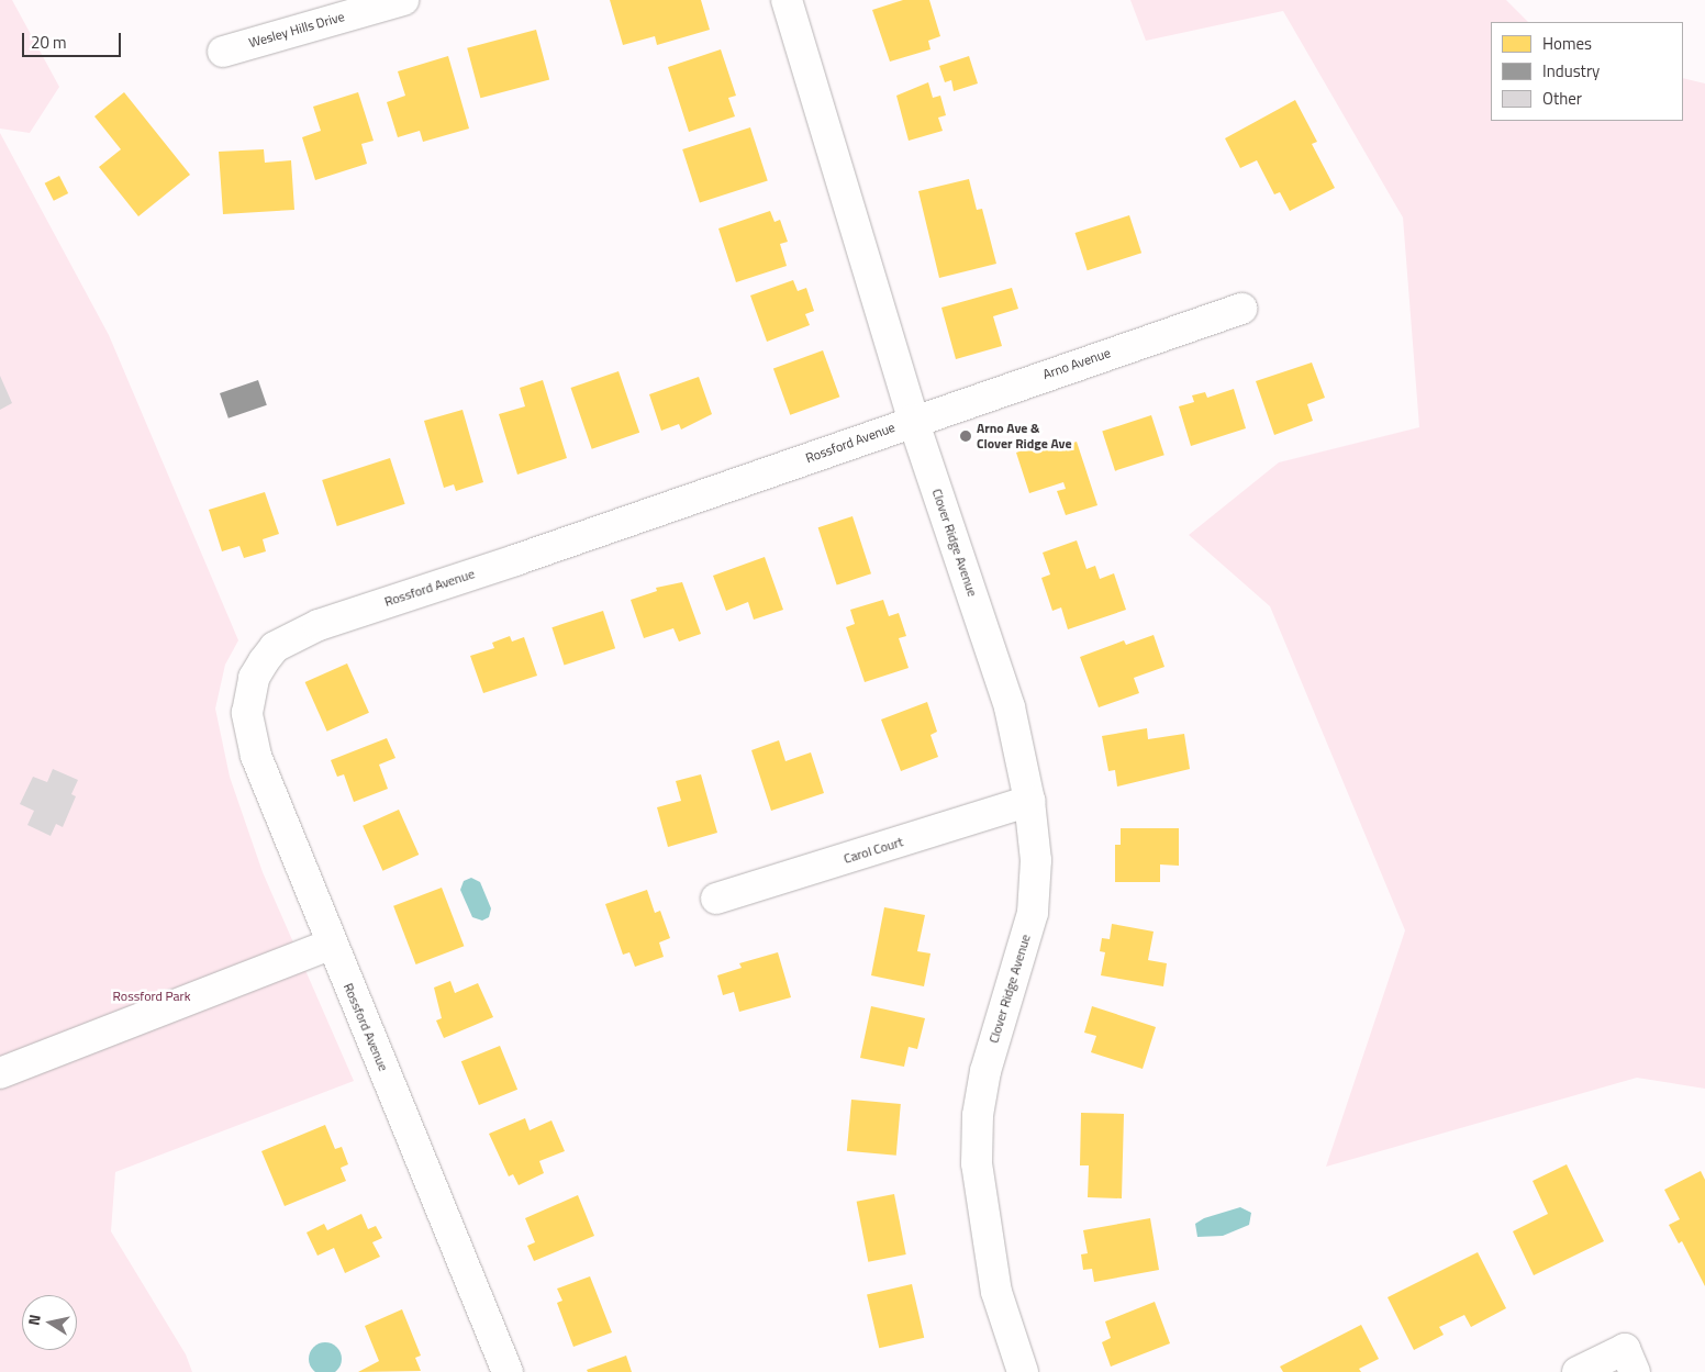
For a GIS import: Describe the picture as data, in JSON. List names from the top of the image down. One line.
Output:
{"streets":{"street":["Wesley Hills Drive","Arno Avenue","Rossford Avenue","Clover Ridge Avenue","Carol Court"]},"crossings":[["Arno Avenue","Rossford Avenue"],["Arno Avenue","Clover Ridge Avenue"],["Rossford Avenue","Clover Ridge Avenue"],["Clover Ridge Avenue","Carol Court"]],"parks":["Rossford Park"],"places":["Arno Ave & Clover Ridge Ave"],"legend":["Homes","Industry","Other"],"scale_bar":"20 m","north":"left"}
